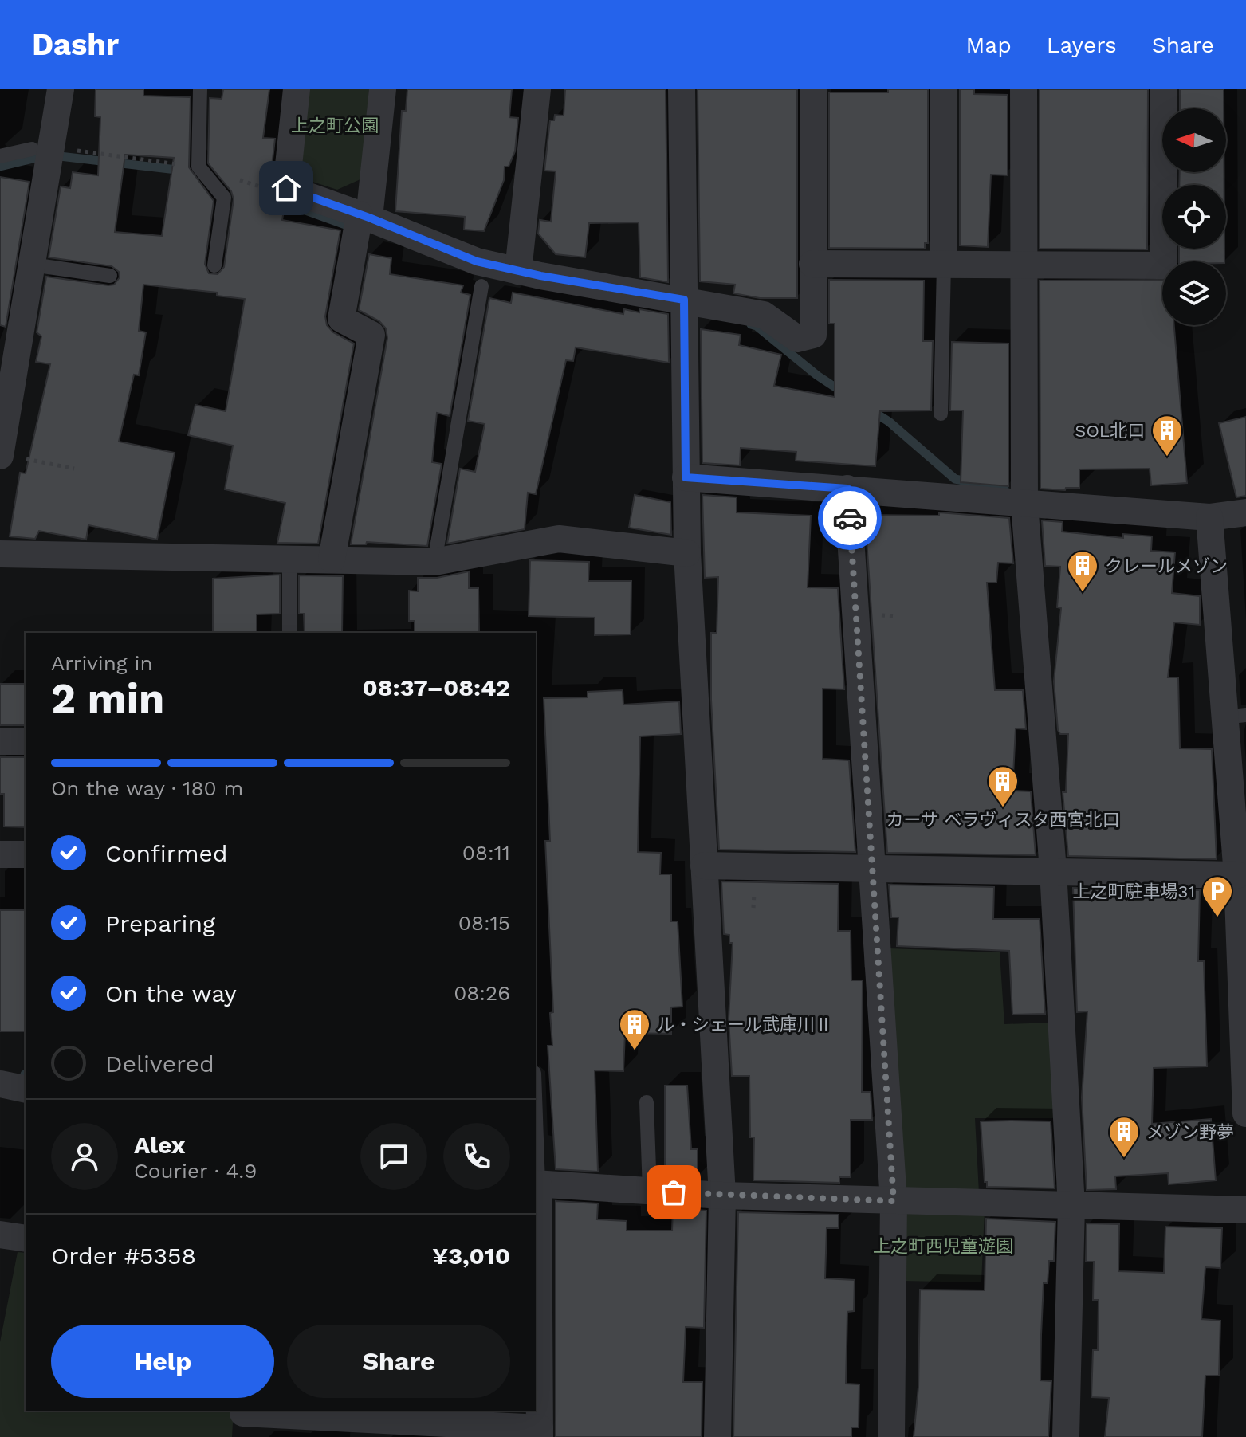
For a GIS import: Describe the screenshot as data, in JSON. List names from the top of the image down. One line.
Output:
{"parks":["上之町公園","上之町西児童遊園"],"places":{"building":["SOL北口","クレールメゾン","カーサ ベラヴィスタ西宮北口","ル・シェール武庫川Ⅱ","メゾン野夢"],"parking":["上之町駐車場31"]},"north":"left","page":{"header":"Dashr","nav":["Map","Layers","Share"],"heading":["2 min","Arriving in","08:37–08:42"],"panel":["Alex","Courier · 4.9","Order #5358","¥3,010"],"bar":"On the way · 180 m","list":[["Confirmed","08:11"],["Preparing","08:15"],["On the way","08:26"],"Delivered"],"buttons":["Help","Share"]}}
